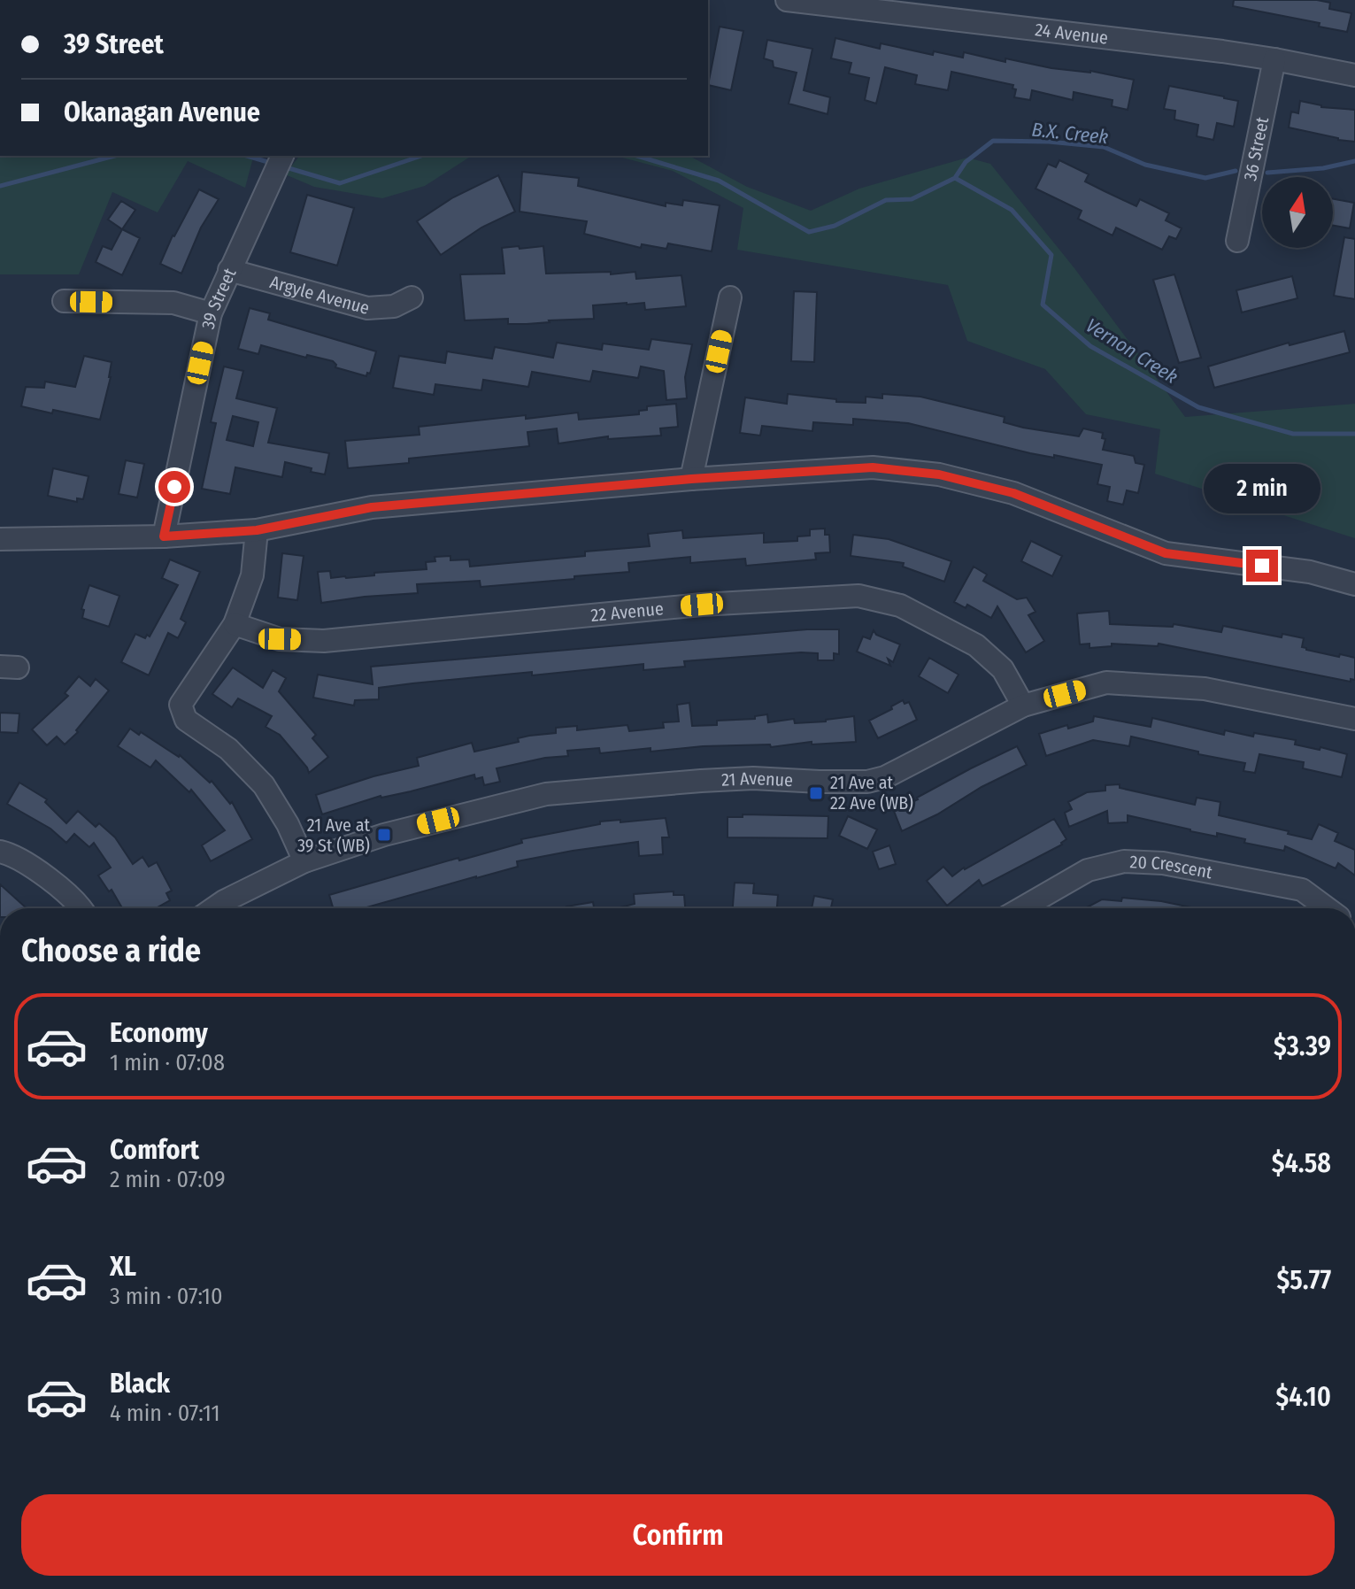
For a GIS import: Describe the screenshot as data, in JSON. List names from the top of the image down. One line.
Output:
{"streets":{"street":["24 Avenue","36 Street","Argyle Avenue","39 Street","22 Avenue","21 Avenue","20 Crescent"]},"crossings":[["24 Avenue","36 Street"],["Argyle Avenue","39 Street"],["22 Avenue","21 Avenue"]],"water":["B.X. Creek","Vernon Creek"],"places":{"transit":["21 Ave at 22 Ave (WB)","21 Ave at 39 St (WB)"]},"north":"top","page":{"banner":["39 Street","Okanagan Avenue"],"bubble":"2 min","heading":"Choose a ride","list":[{"name":"Economy","note":"1 min · 07:08","value":"$3.39"},{"name":"Comfort","note":"2 min · 07:09","value":"$4.58"},{"name":"XL","note":"3 min · 07:10","value":"$5.77"},{"name":"Black","note":"4 min · 07:11","value":"$4.10"}],"buttons":"Confirm"}}
